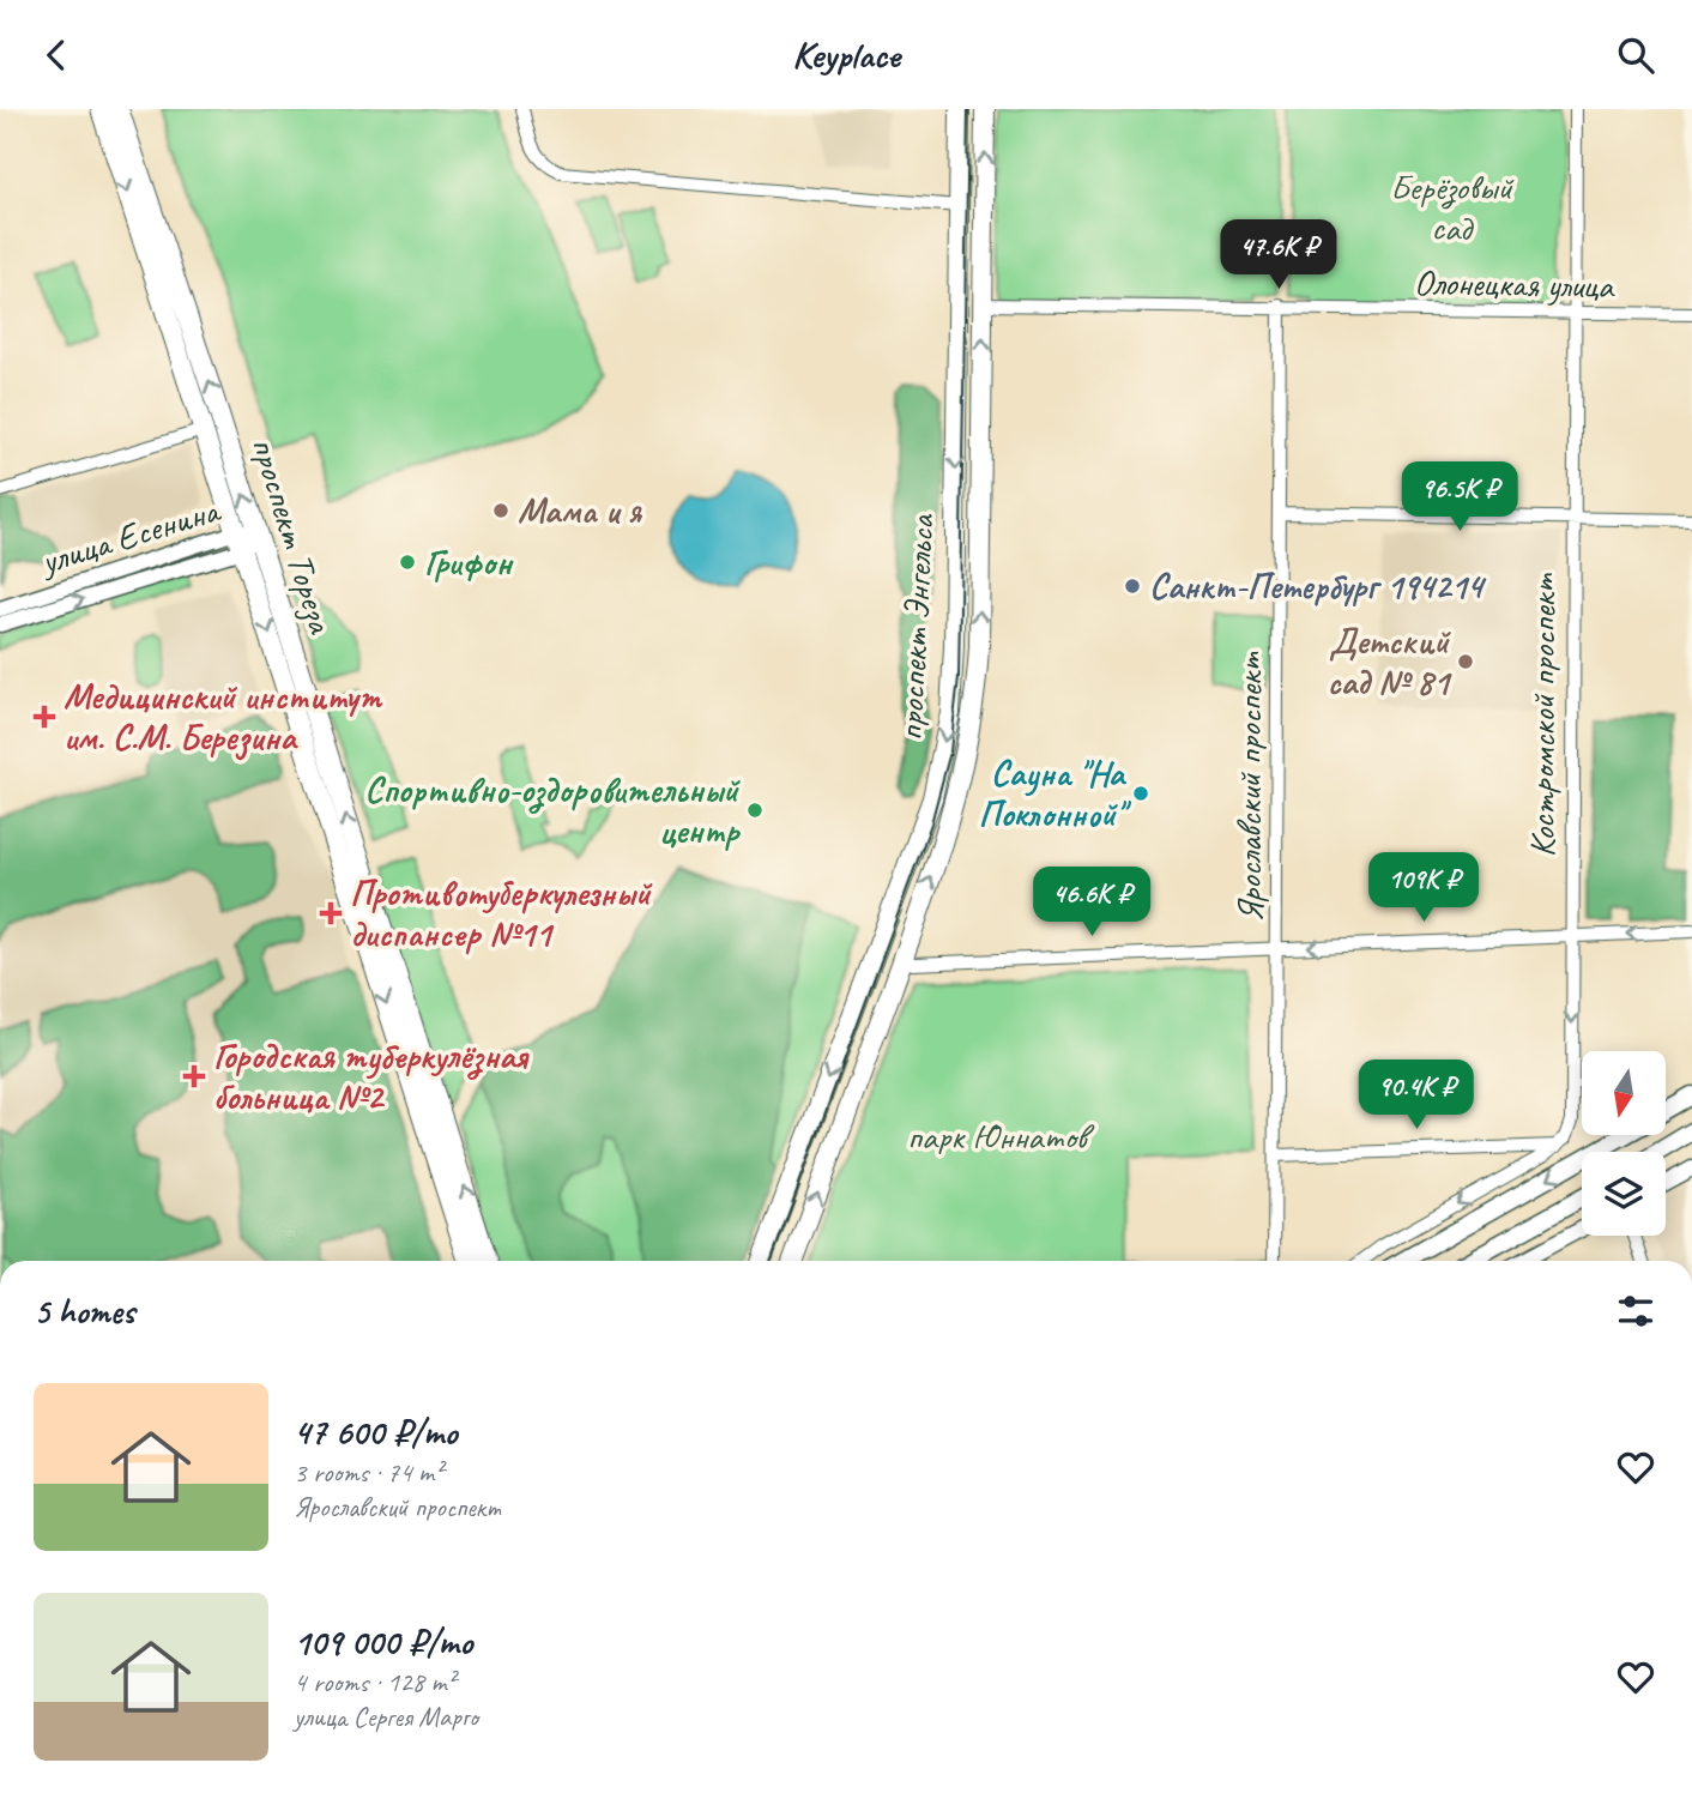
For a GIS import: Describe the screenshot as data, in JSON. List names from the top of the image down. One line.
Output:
{"streets":{"main road":["проспект Тореза","проспект Энгельса"],"street":["Олонецкая улица","улица Есенина","Костромской проспект","Ярославский проспект"]},"crossings":[["Олонецкая улица","проспект Энгельса"],["Олонецкая улица","Костромской проспект"],["Олонецкая улица","Ярославский проспект"],["проспект Тореза","улица Есенина"]],"parks":["Берёзовый сад","парк Юннатов"],"places":{"other":["Мама и я","Грифон","Санкт-Петербург 194214","Детский сад № 81","Сауна \"На Поклонной\"","Спортивно-оздоровительный центр"],"health":["Медицинский институт им. С.М. Березина","Противотуберкулезный диспансер №11","Городская туберкулёзная больница №2"]},"north":"bottom","page":{"header":"Keyplace","price":["47.6K ₽","96.5K ₽","109K ₽","46.6K ₽","90.4K ₽"],"heading":"5 homes","list":[{"name":"47 600 ₽/mo","note":"3 rooms · 74 m² · Ярославский проспект"},{"name":"109 000 ₽/mo","note":"4 rooms · 128 m² · улица Сергея Марго"}]}}
